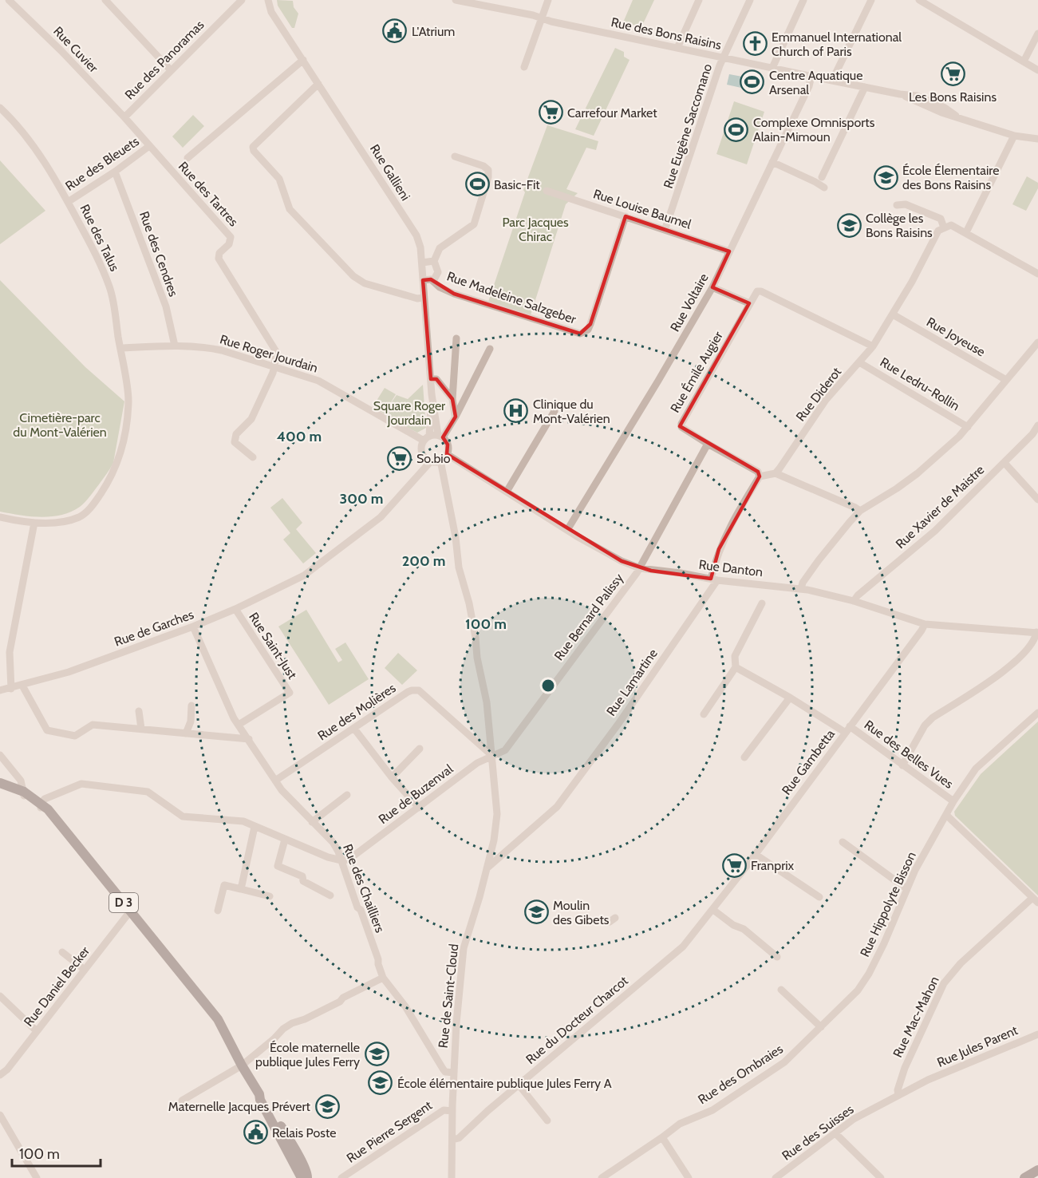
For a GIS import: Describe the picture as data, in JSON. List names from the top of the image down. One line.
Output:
{"streets":{"main road":["D 3"],"street":["Rue des Bons Raisins","Rue Cuvier","Rue des Panoramas","Rue Eugène Saccomano","Rue des Bleuets","Rue Gallieni","Rue des Tartres","Rue Louise Baumel","Rue des Talus","Rue des Cendres","Rue Madeleine Salzgeber","Rue Voltaire","Rue Joyeuse","Rue Roger Jourdain","Rue Émile Augier","Rue Ledru-Rollin","Rue Diderot","Rue Xavier de Maistre","Rue Danton","Rue Bernard Palissy","Rue de Garches","Rue Saint-Just","Rue Lamartine","Rue des Molières","Rue des Belles Vues","Rue Gambetta","Rue de Buzenval","Rue des Chailliers","Rue Hippolyte Bisson","Rue Daniel Becker","Rue de Saint-Cloud","Rue Mac-Mahon","Rue du Docteur Charcot","Rue Jules Parent","Rue des Ombraies","Rue Pierre Sergent","Rue des Suisses"]},"crossings":[["Rue des Bons Raisins","Rue Eugène Saccomano"],["Rue des Bons Raisins","Rue Voltaire"],["Rue Cuvier","Rue des Panoramas"],["Rue Cuvier","Rue des Tartres"],["Rue des Panoramas","Rue des Tartres"],["Rue Eugène Saccomano","Rue Louise Baumel"],["Rue des Bleuets","Rue des Tartres"],["Rue des Bleuets","Rue des Talus"],["Rue des Bleuets","Rue des Cendres"],["Rue Gallieni","Rue Madeleine Salzgeber"],["Rue Gallieni","Rue Roger Jourdain"],["Rue Gallieni","Rue Danton"],["Rue Gallieni","Rue de Garches"],["Rue Gallieni","Rue de Saint-Cloud"],["Rue des Tartres","Rue Roger Jourdain"],["Rue Louise Baumel","Rue Madeleine Salzgeber"],["Rue Louise Baumel","Rue Voltaire"],["Rue des Talus","Rue Roger Jourdain"],["Rue des Cendres","Rue Roger Jourdain"],["Rue Voltaire","Rue Danton"],["Rue Joyeuse","Rue Diderot"],["Rue Roger Jourdain","Rue Danton"],["Rue Roger Jourdain","Rue de Garches"],["Rue Roger Jourdain","Rue de Saint-Cloud"],["Rue Ledru-Rollin","Rue Diderot"],["Rue Xavier de Maistre","Rue Danton"],["Rue Danton","Rue Bernard Palissy"],["Rue Danton","Rue de Garches"],["Rue Danton","Rue Lamartine"],["Rue Danton","Rue Gambetta"],["Rue Danton","Rue de Saint-Cloud"],["Rue Bernard Palissy","Rue de Buzenval"],["Rue de Garches","Rue Saint-Just"],["Rue de Garches","Rue des Chailliers"],["Rue de Garches","Rue de Saint-Cloud"],["Rue Saint-Just","Rue des Chailliers"],["Rue Lamartine","Rue de Saint-Cloud"],["Rue des Molières","Rue de Buzenval"],["Rue des Molières","Rue des Chailliers"],["Rue des Molières","Rue de Saint-Cloud"],["Rue des Belles Vues","Rue Gambetta"],["Rue des Belles Vues","Rue Hippolyte Bisson"],["Rue Gambetta","Rue du Docteur Charcot"],["Rue de Buzenval","Rue des Chailliers"],["Rue de Buzenval","Rue de Saint-Cloud"],["Rue des Chailliers","Rue de Saint-Cloud"],["D 3","Rue Daniel Becker"],["Rue Hippolyte Bisson","Rue des Ombraies"],["Rue de Saint-Cloud","Rue du Docteur Charcot"],["Rue de Saint-Cloud","Rue Pierre Sergent"],["Rue Mac-Mahon","Rue des Suisses"],["Rue Jules Parent","Rue des Suisses"]],"parks":["Parc Jacques Chirac","Square Roger Jourdain","Cimetière-parc du Mont-Valérien"],"places":{"public building":["L'Atrium","Relais Poste"],"church":["Emmanuel International Church of Paris"],"supermarket":["Les Bons Raisins","Carrefour Market","So.bio","Franprix"],"sports":["Centre Aquatique Arsenal","Complexe Omnisports Alain-Mimoun","Basic-Fit"],"school or university":["École Élementaire des Bons Raisins","Collège les Bons Raisins","Moulin des Gibets","École maternelle publique Jules Ferry","École élémentaire publique Jules Ferry A","Maternelle Jacques Prévert"],"hospital":["Clinique du Mont-Valérien"]},"scale_bar":"100 m","rings":["400 m","300 m","200 m","100 m"]}
